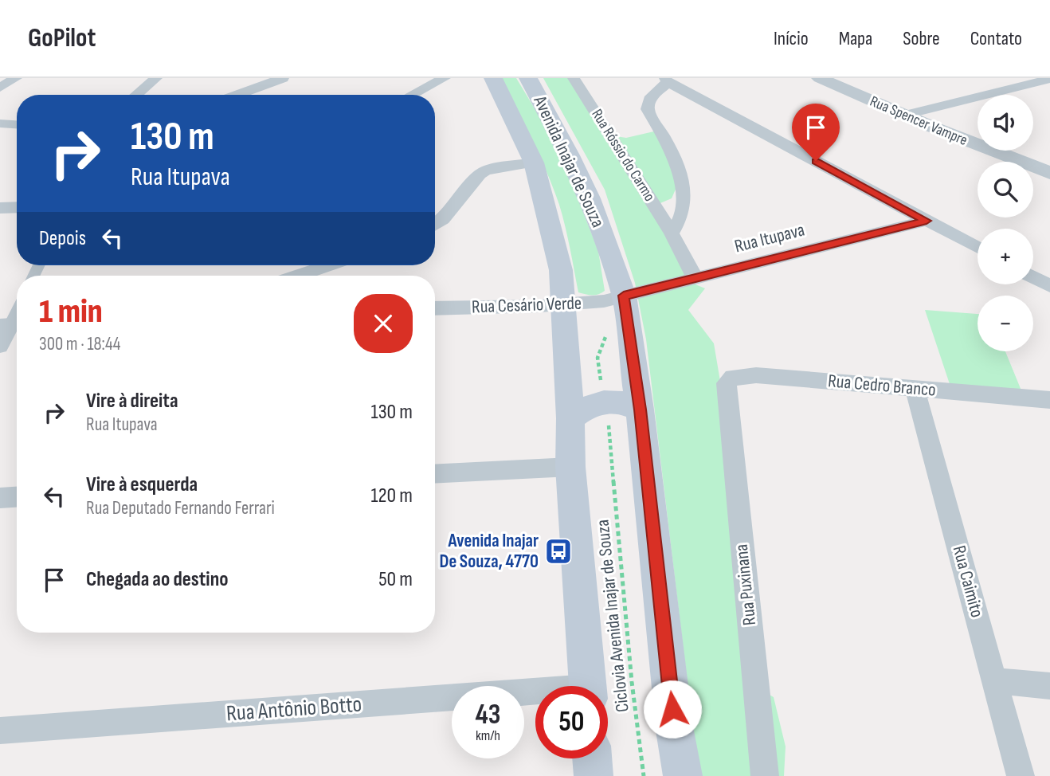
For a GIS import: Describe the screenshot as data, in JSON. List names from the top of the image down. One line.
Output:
{"streets":{"main road":["Avenida Inajar de Souza"],"street":["Rua Spencer Vampre","Rua Róssio do Carmo","Rua Itupava","Rua Cesário Verde","Rua Cedro Branco","Rua Caimito","Rua Puxinana","Rua Antônio Botto"],"path":["Ciclovia Avenida Inajar de Souza"]},"crossings":[["Rua Róssio do Carmo","Rua Itupava"],["Avenida Inajar de Souza","Rua Itupava"],["Avenida Inajar de Souza","Rua Cesário Verde"],["Rua Itupava","Rua Cesário Verde"],["Rua Cedro Branco","Rua Caimito"],["Rua Cedro Branco","Rua Puxinana"]],"places":{"bus stop":["Avenida Inajar De Souza, 4770"]},"page":{"header":"GoPilot","nav":["Início","Mapa","Sobre","Contato"],"map_buttons":["+","−"],"turn":["130 m","Rua Itupava"],"then":"Depois","heading":["1 min","300 m · 18:44"],"list":[{"name":"Vire à direita","note":"Rua Itupava","value":"130 m"},{"name":"Vire à esquerda","note":"Rua Deputado Fernando Ferrari","value":"120 m"},{"name":"Chegada ao destino","value":"50 m"}],"speed":"43 km/h","limit":"50"}}
